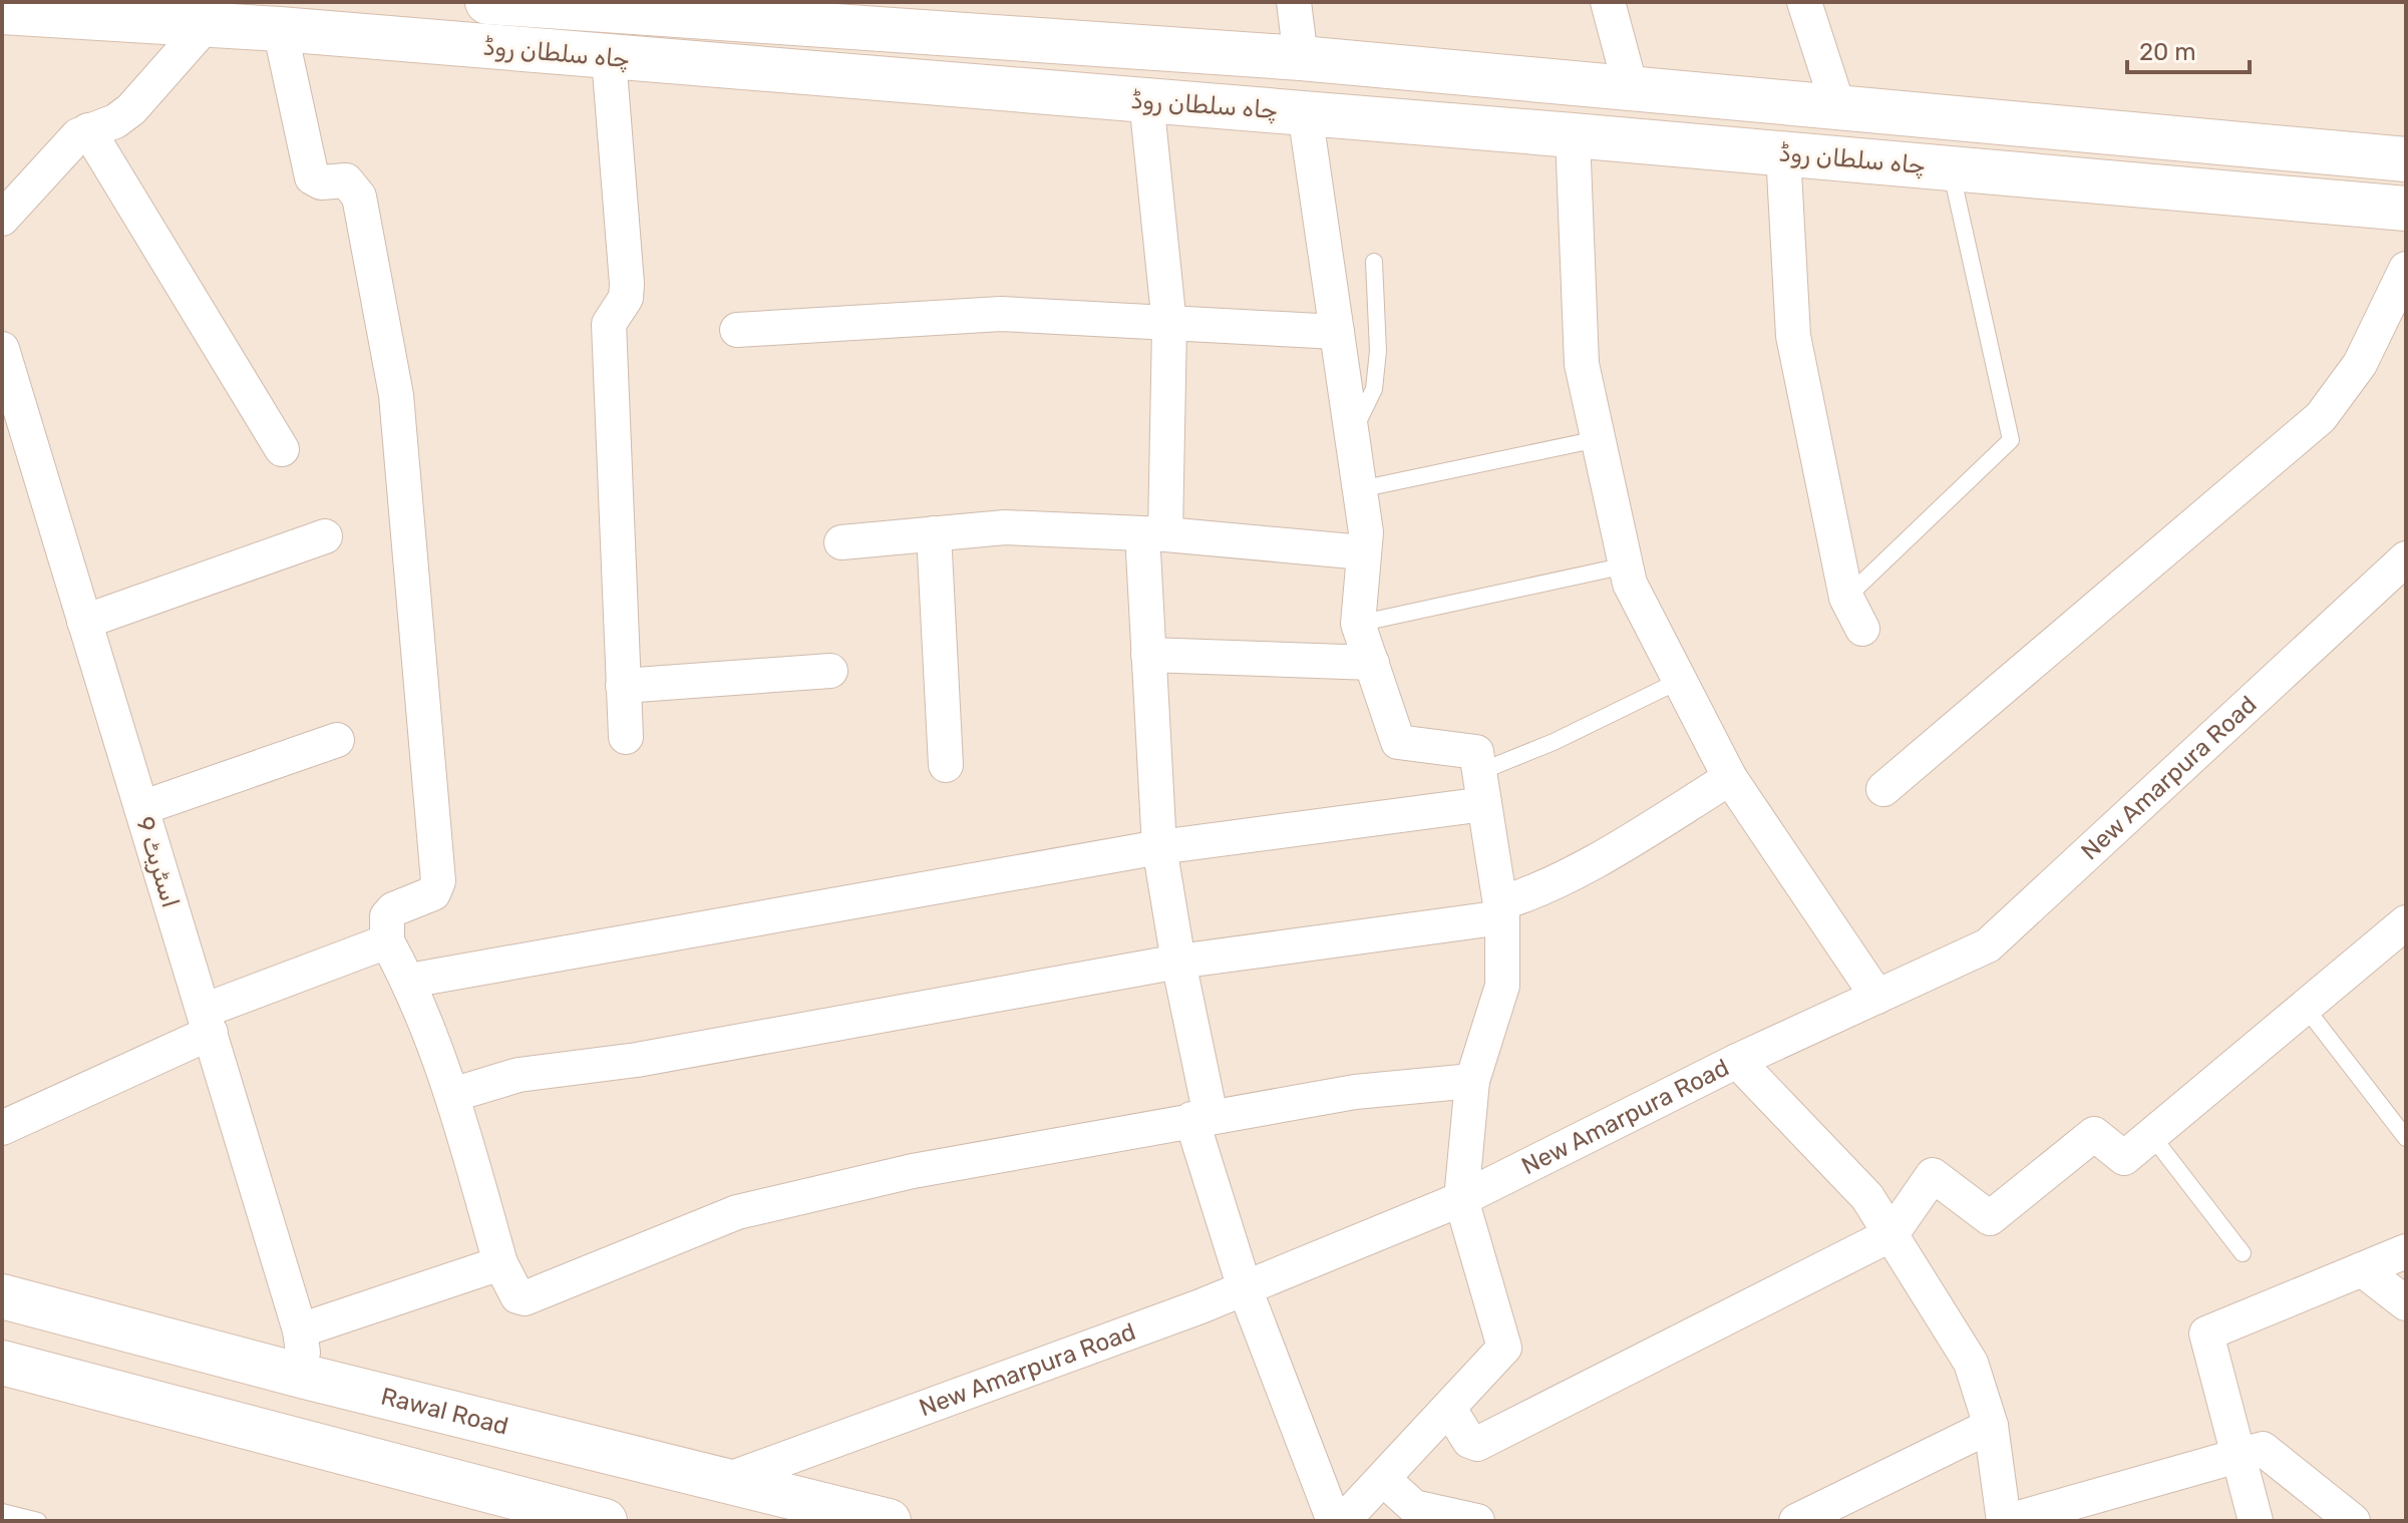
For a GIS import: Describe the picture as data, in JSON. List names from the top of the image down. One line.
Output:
{"streets":{"main road":["چاہ سلطان روڈ","Rawal Road"],"street":["New Amarpura Road","اسٹریٹ 9"]},"crossings":[["New Amarpura Road","Rawal Road"],["اسٹریٹ 9","Rawal Road"]],"scale_bar":"20 m"}
